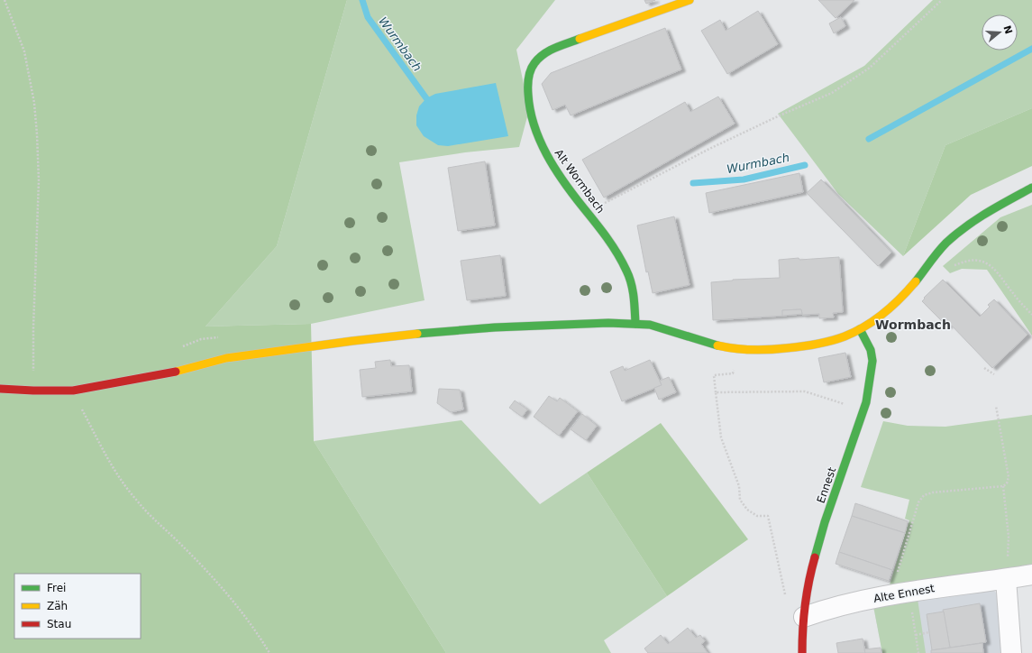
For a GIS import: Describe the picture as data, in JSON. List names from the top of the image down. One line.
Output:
{"streets":{"street":["Alt Wormbach","Ennest","Alte Ennest"]},"crossings":[["Ennest","Alte Ennest"]],"districts":["Wormbach"],"water":["Wurmbach"],"legend":["Frei","Zäh","Stau"],"north":"right"}
